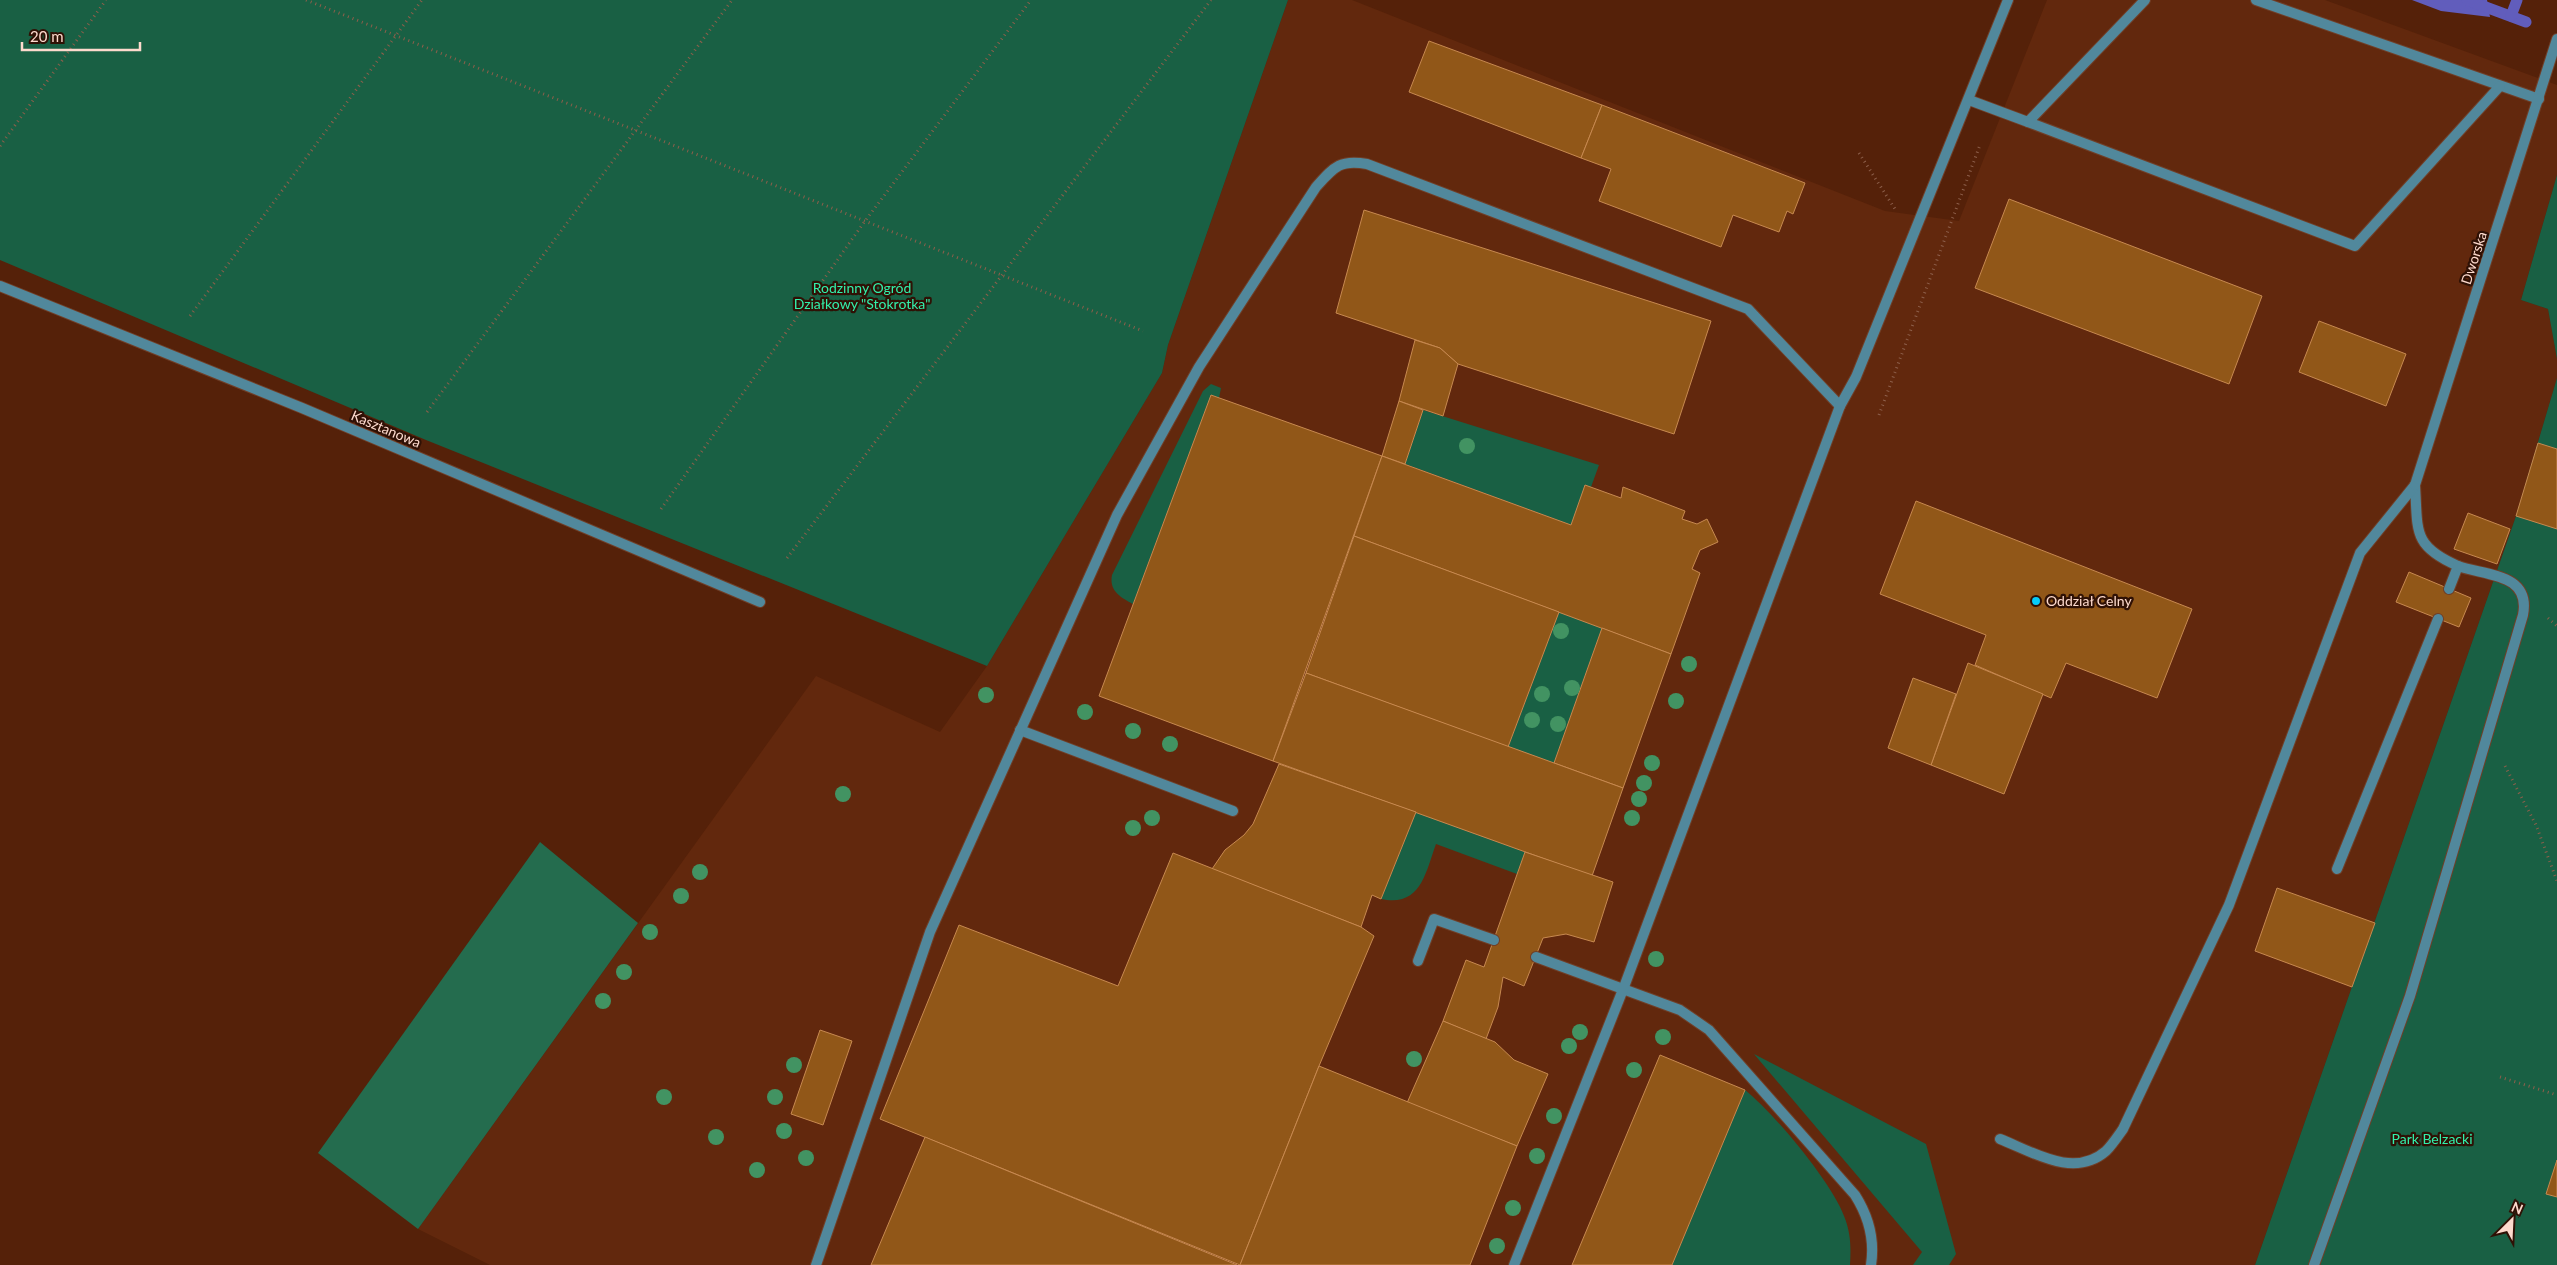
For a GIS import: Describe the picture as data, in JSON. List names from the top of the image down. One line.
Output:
{"streets":{"street":["Dworska","Kasztanowa"]},"parks":["Rodzinny Ogród Działkowy \"Stokrotka\"","Park Belzacki"],"places":["Oddział Celny"],"scale_bar":"20 m","north":"top right"}
